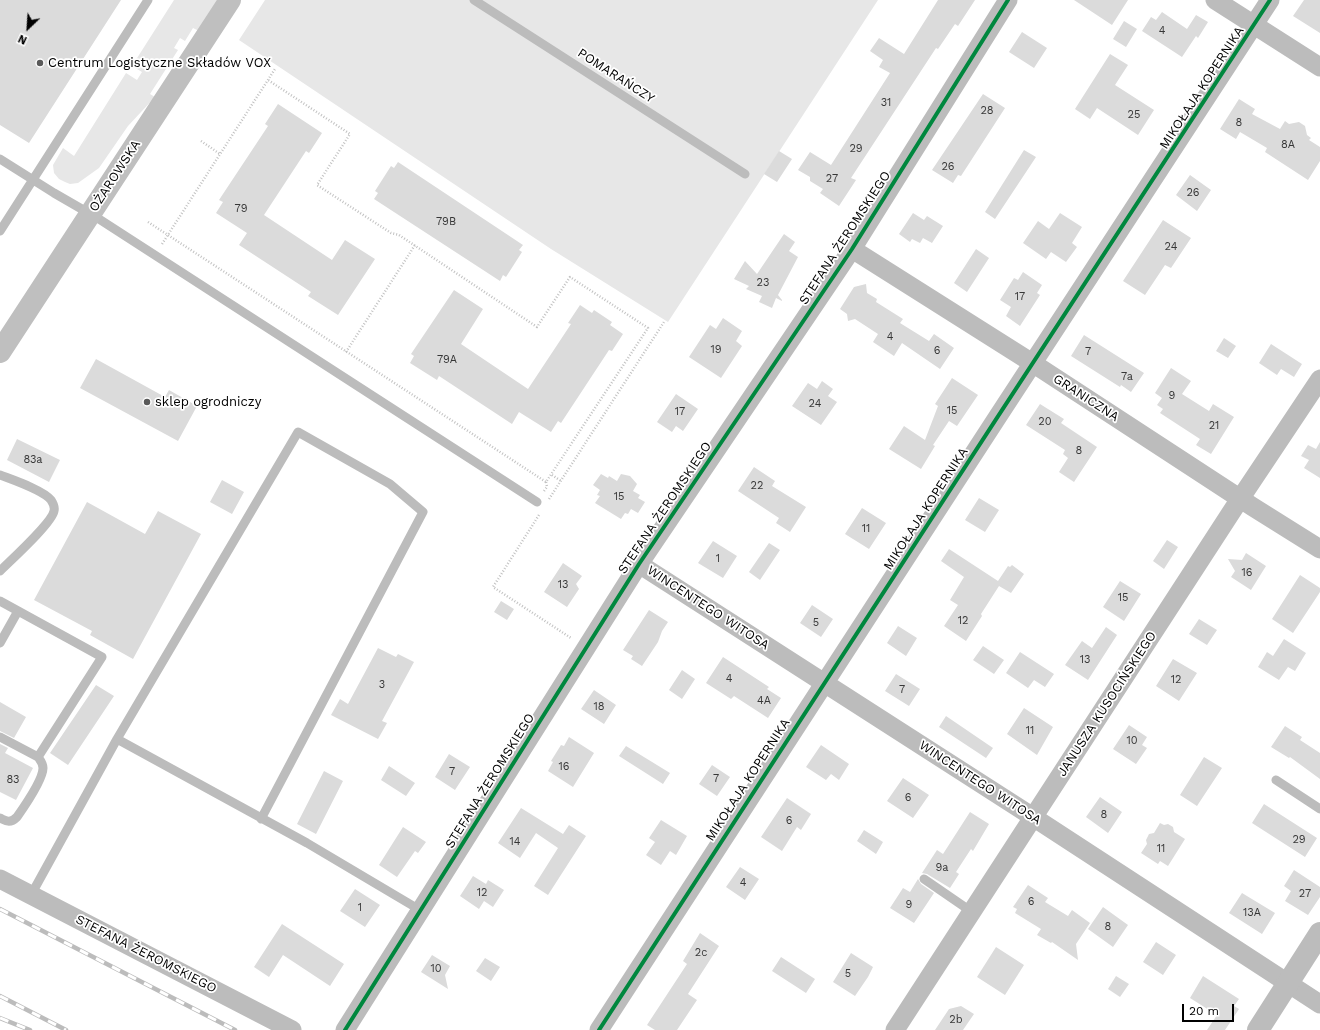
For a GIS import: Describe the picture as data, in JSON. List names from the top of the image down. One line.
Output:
{"streets":{"main road":["OŻAROWSKA"],"street":["MIKOŁAJA KOPERNIKA","STEFANA ŻEROMSKIEGO","GRANICZNA","WINCENTEGO WITOSA","JANUSZA KUSOCIŃSKIEGO"],"lane":["POMARAŃCZY"]},"crossings":[["MIKOŁAJA KOPERNIKA","GRANICZNA"],["MIKOŁAJA KOPERNIKA","WINCENTEGO WITOSA"],["STEFANA ŻEROMSKIEGO","GRANICZNA"],["STEFANA ŻEROMSKIEGO","WINCENTEGO WITOSA"],["GRANICZNA","JANUSZA KUSOCIŃSKIEGO"],["WINCENTEGO WITOSA","JANUSZA KUSOCIŃSKIEGO"]],"places":["Centrum Logistyczne Składów VOX","sklep ogrodniczy"],"house_numbers":["4","31","28","25","8","8A","29","26","27","26","79","79B","24","23","17","4","19","6","7","79A","7a","9","24","15","17","20","21","8","83a","22","15","11","1","16","13","15","12","5","13","4","12","3","7","4A","18","11","10","16","7","7","83","6","8","6","29","14","11","9a","4","12","27","6","9","1","13A","8","2c","10","5","2b"],"scale_bar":"20 m","north":"bottom left"}
